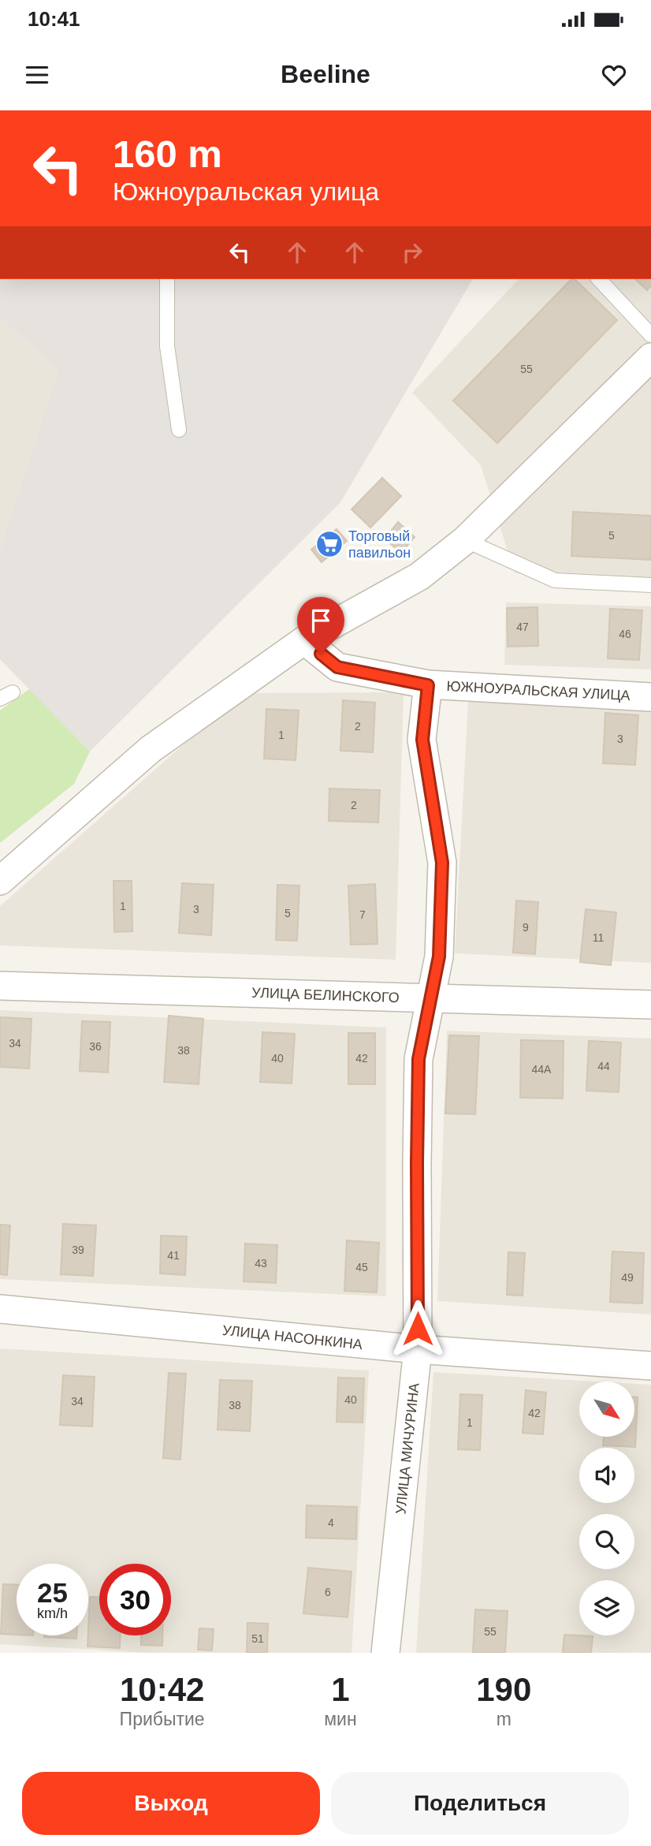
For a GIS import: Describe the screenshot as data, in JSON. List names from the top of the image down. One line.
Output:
{"streets":{"street":["ЮЖНОУРАЛЬСКАЯ УЛИЦА","УЛИЦА БЕЛИНСКОГО","УЛИЦА НАСОНКИНА","УЛИЦА МИЧУРИНА"]},"crossings":[["ЮЖНОУРАЛЬСКАЯ УЛИЦА","УЛИЦА МИЧУРИНА"],["УЛИЦА БЕЛИНСКОГО","УЛИЦА МИЧУРИНА"],["УЛИЦА НАСОНКИНА","УЛИЦА МИЧУРИНА"]],"places":{"supermarket":["Торговый павильон"]},"house_numbers":["55","5","47","46","2","1","3","2","1","3","5","7","9","11","34","36","38","40","42","44","44А","39","41","43","45","49","40","34","38","42","1","4","6","55","51"],"north":"bottom right","page":{"status":"10:41","header":"Beeline","turn":["160 m","Южноуральская улица"],"speed":"25 km/h","limit":"30","eta":["10:42","Прибытие","1","мин","190","m"],"buttons":["Выход","Поделиться"]}}
